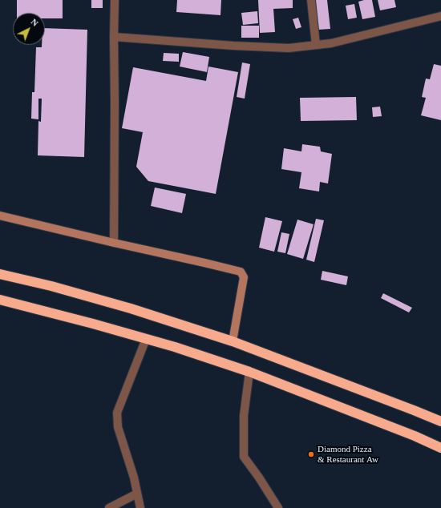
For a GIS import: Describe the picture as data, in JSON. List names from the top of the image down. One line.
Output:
{"places":["Diamond Pizza & Restaurant Aw"],"north":"top right"}
